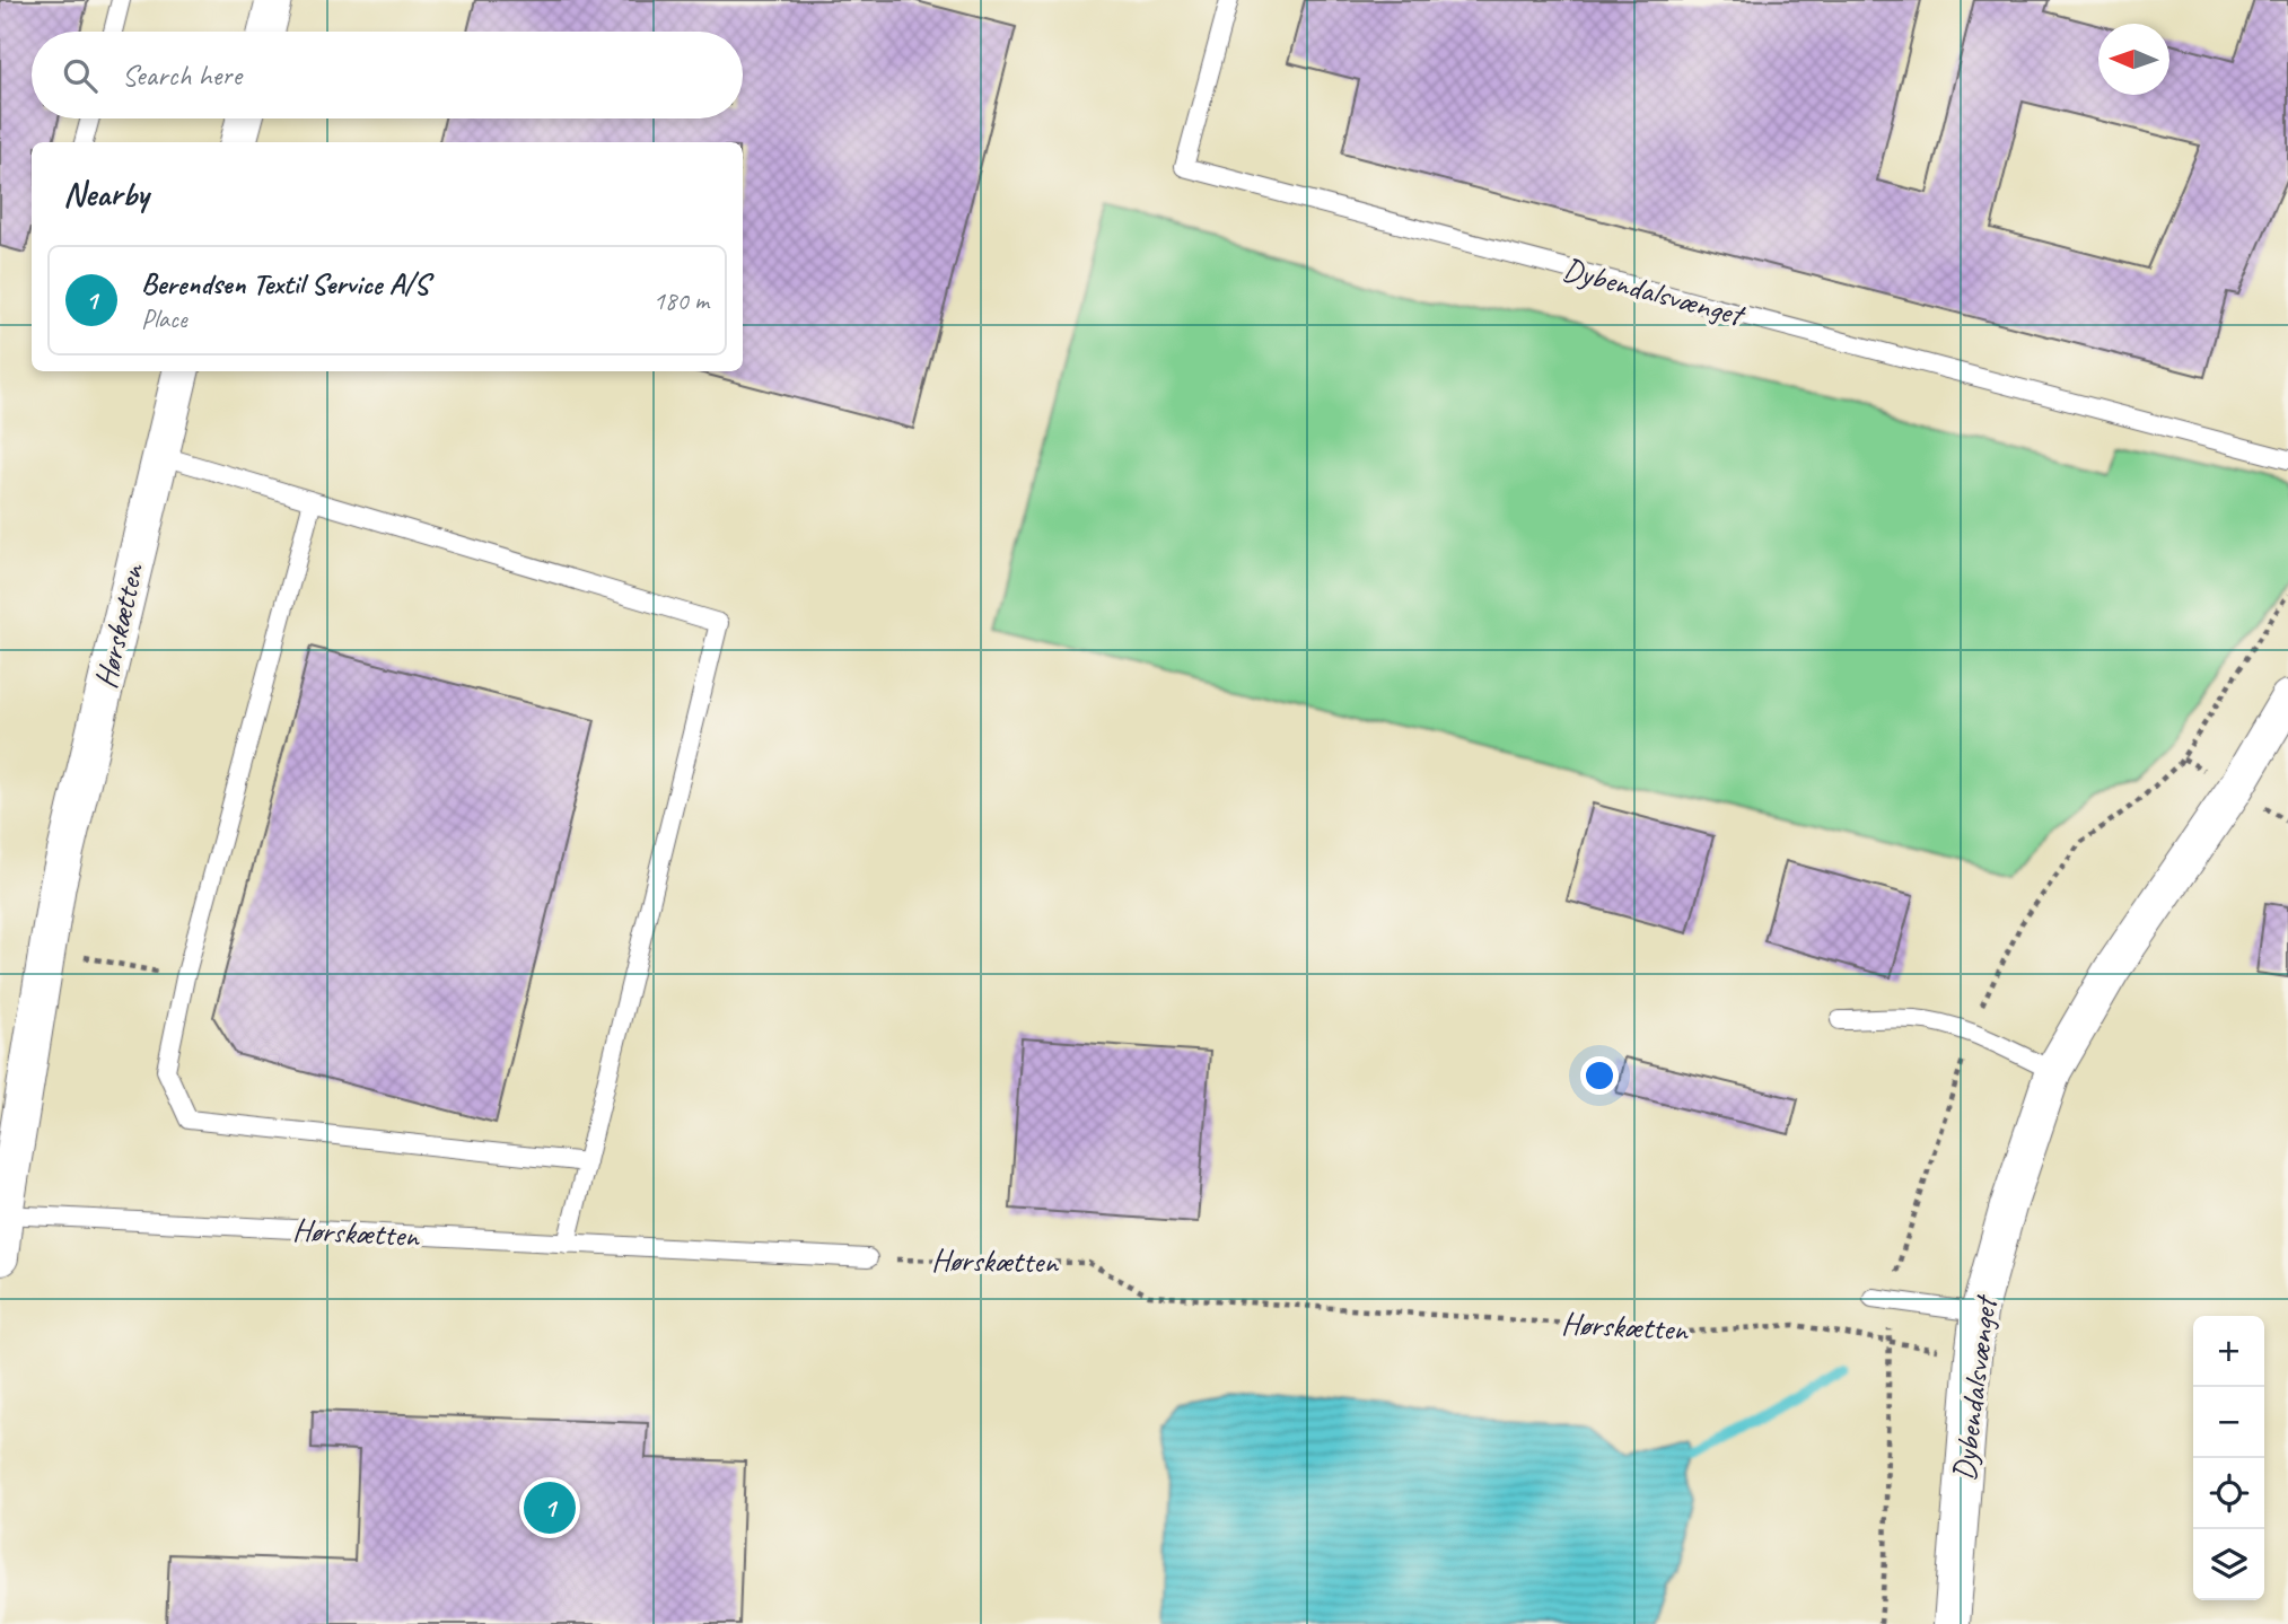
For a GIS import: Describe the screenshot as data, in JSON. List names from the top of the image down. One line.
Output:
{"streets":{"street":["Dybendalsvænget","Hørskætten"]},"crossings":[["Dybendalsvænget","Hørskætten"]],"north":"left","page":{"search":"Search here","heading":"Nearby","list":[{"mark":"1","name":"Berendsen Textil Service A/S","note":"Place","value":"180 m"}],"map_buttons":["+","−"],"pins":"1"}}
